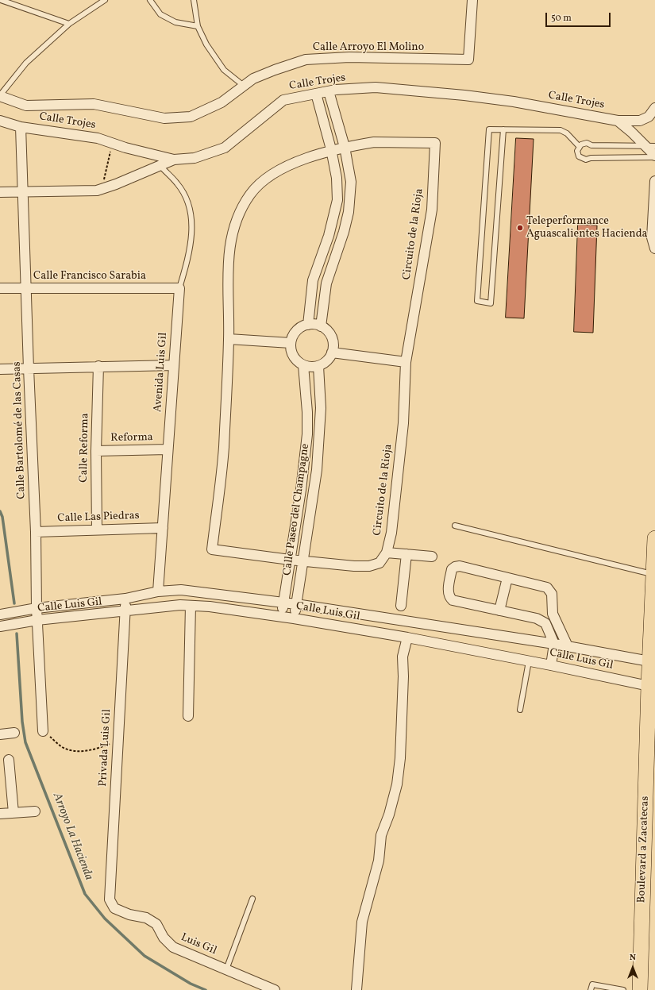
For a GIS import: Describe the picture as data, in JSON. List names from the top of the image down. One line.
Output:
{"streets":{"main road":["Boulevard a Zacatecas"],"street":["Calle Arroyo El Molino","Calle Trojes","Circuito de la Rioja","Calle Francisco Sarabia","Avenida Luis Gil","Calle Bartolomé de las Casas","Reforma","Calle Reforma","Calle Paseo del Champagne","Calle Las Piedras","Calle Luis Gil","Privada Luis Gil","Luis Gil"]},"crossings":[["Calle Trojes","Calle Bartolomé de las Casas"],["Circuito de la Rioja","Calle Paseo del Champagne"],["Calle Francisco Sarabia","Avenida Luis Gil"],["Calle Francisco Sarabia","Calle Bartolomé de las Casas"],["Avenida Luis Gil","Reforma"],["Avenida Luis Gil","Calle Las Piedras"],["Avenida Luis Gil","Calle Luis Gil"],["Calle Bartolomé de las Casas","Calle Las Piedras"],["Calle Bartolomé de las Casas","Calle Luis Gil"],["Reforma","Calle Reforma"],["Calle Reforma","Calle Las Piedras"],["Calle Paseo del Champagne","Calle Luis Gil"],["Calle Luis Gil","Privada Luis Gil"],["Calle Luis Gil","Boulevard a Zacatecas"],["Privada Luis Gil","Luis Gil"]],"water":["Arroyo La Hacienda"],"places":["Teleperformance Aguascalientes Hacienda"],"scale_bar":"50 m","north":"top"}
